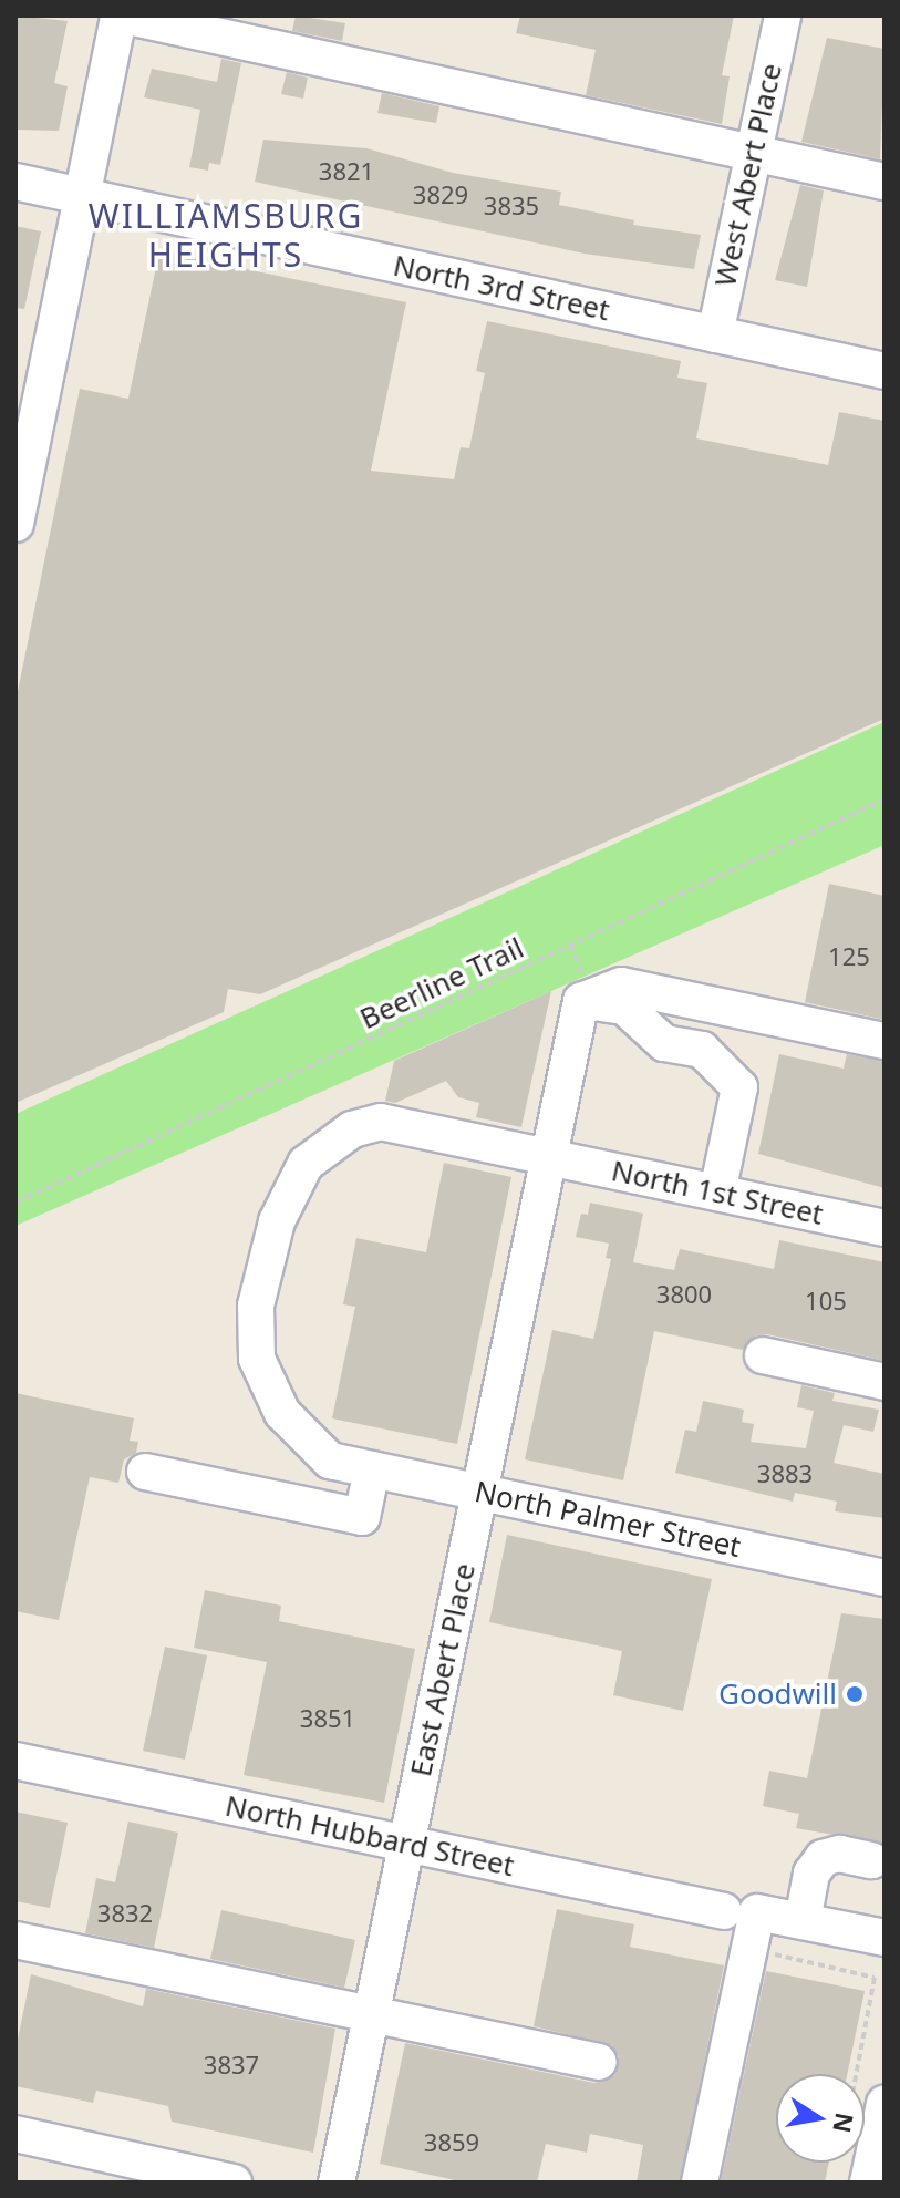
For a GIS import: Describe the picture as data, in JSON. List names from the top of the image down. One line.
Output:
{"streets":{"street":["West Abert Place","North 3rd Street","North 1st Street","North Palmer Street","East Abert Place","North Hubbard Street"],"path":["Beerline Trail"]},"crossings":[["West Abert Place","North 3rd Street"],["North 1st Street","North Palmer Street"],["North 1st Street","East Abert Place"],["North Palmer Street","East Abert Place"],["East Abert Place","North Hubbard Street"]],"districts":["WILLIAMSBURG HEIGHTS"],"places":["Goodwill"],"house_numbers":["3821","3829","3835","125","3800","105","3883","3851","3832","3837","3859"],"north":"right"}
